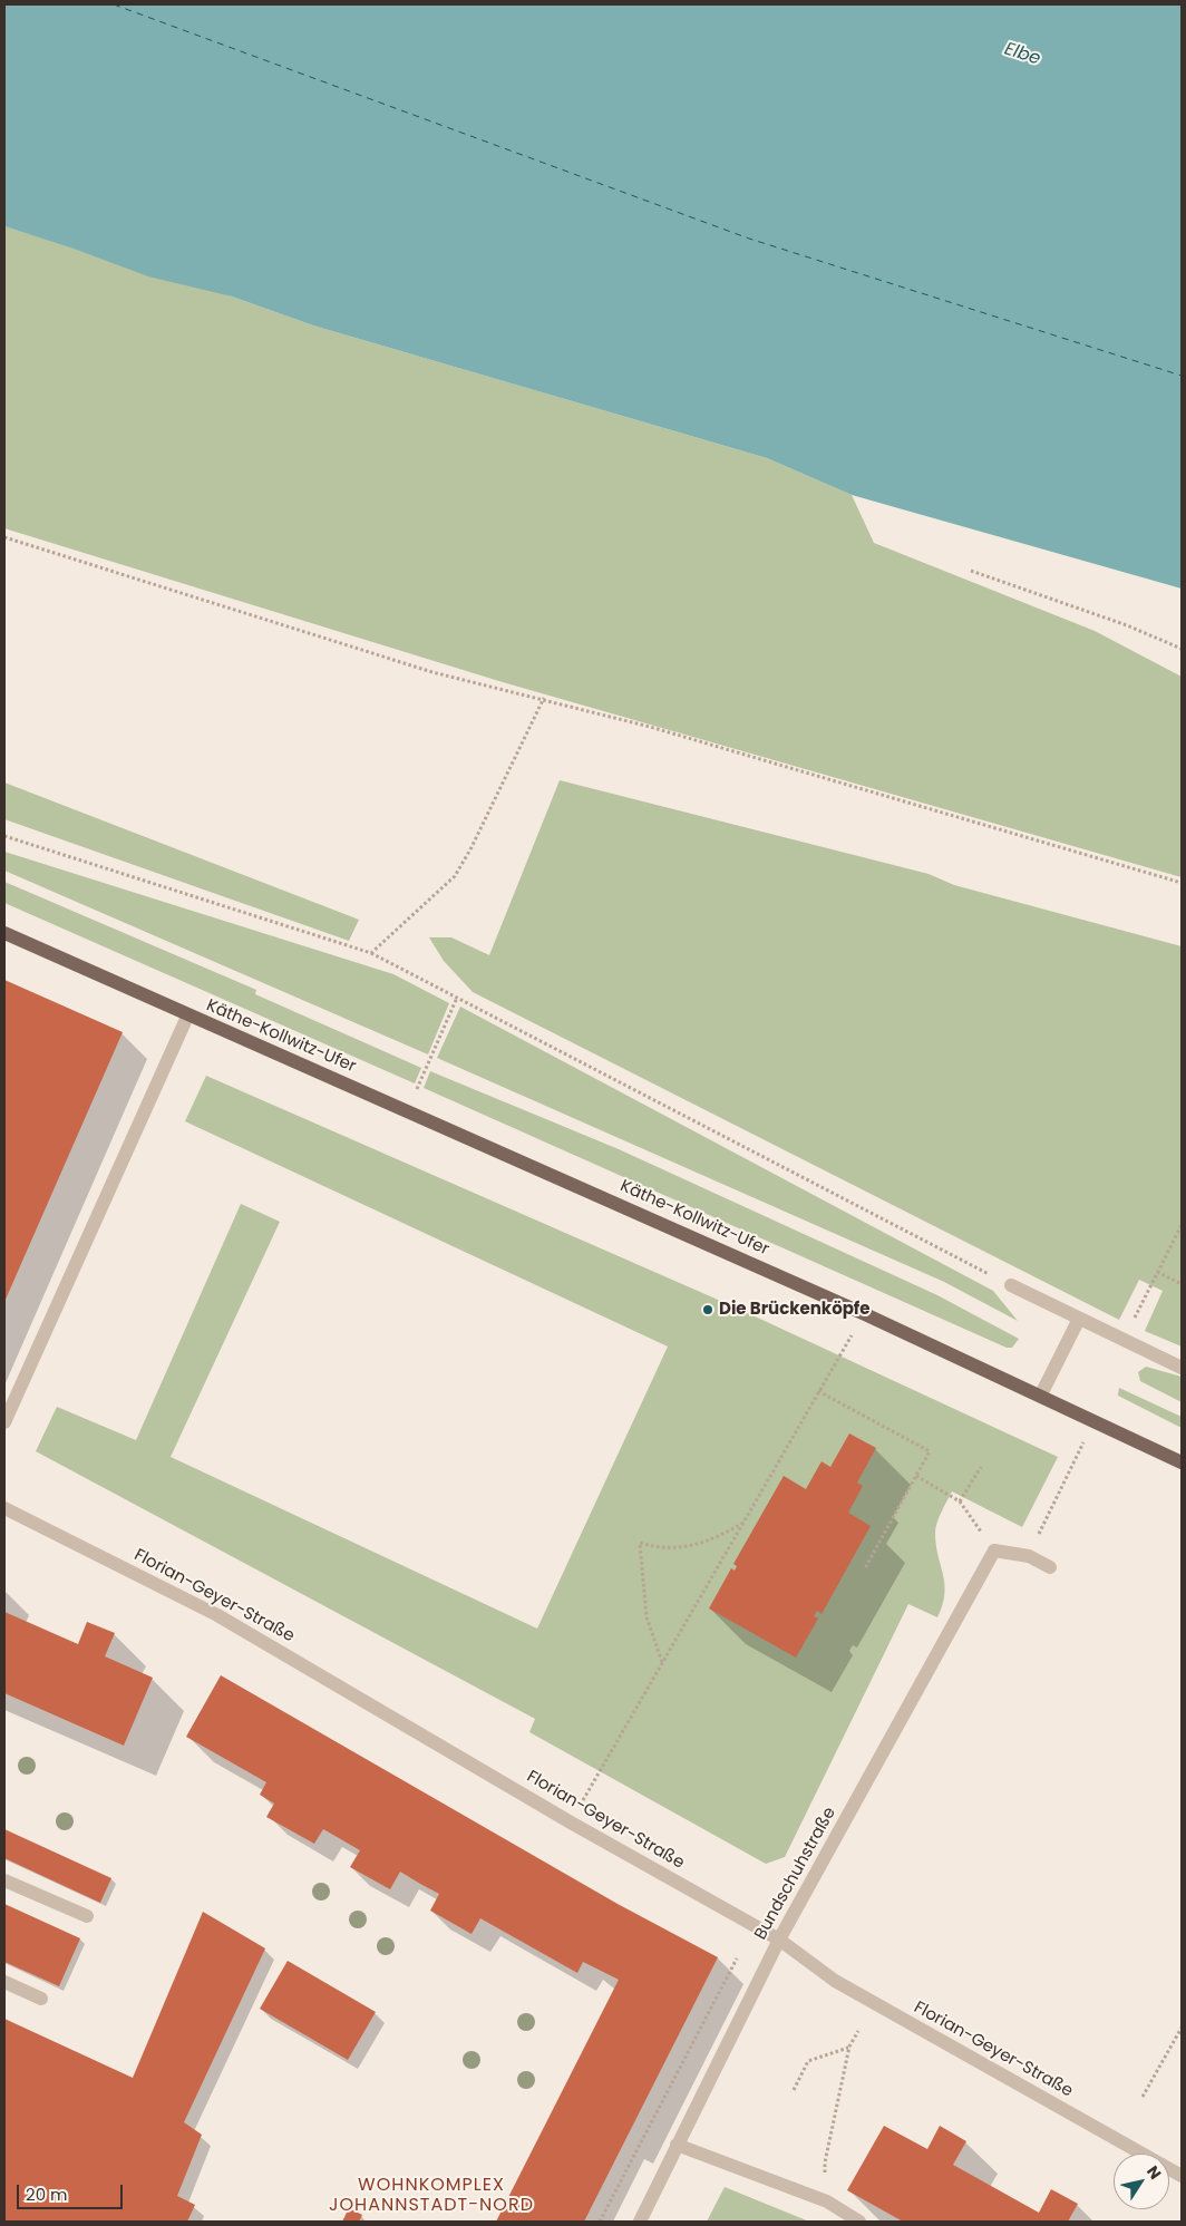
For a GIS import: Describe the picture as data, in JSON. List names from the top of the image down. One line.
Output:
{"streets":{"main road":["Käthe-Kollwitz-Ufer"],"street":["Florian-Geyer-Straße","Bundschuhstraße"]},"crossings":[["Florian-Geyer-Straße","Bundschuhstraße"]],"districts":["WOHNKOMPLEX JOHANNSTADT-NORD"],"water":["Elbe"],"places":["Die Brückenköpfe"],"scale_bar":"20 m","north":"top right"}
